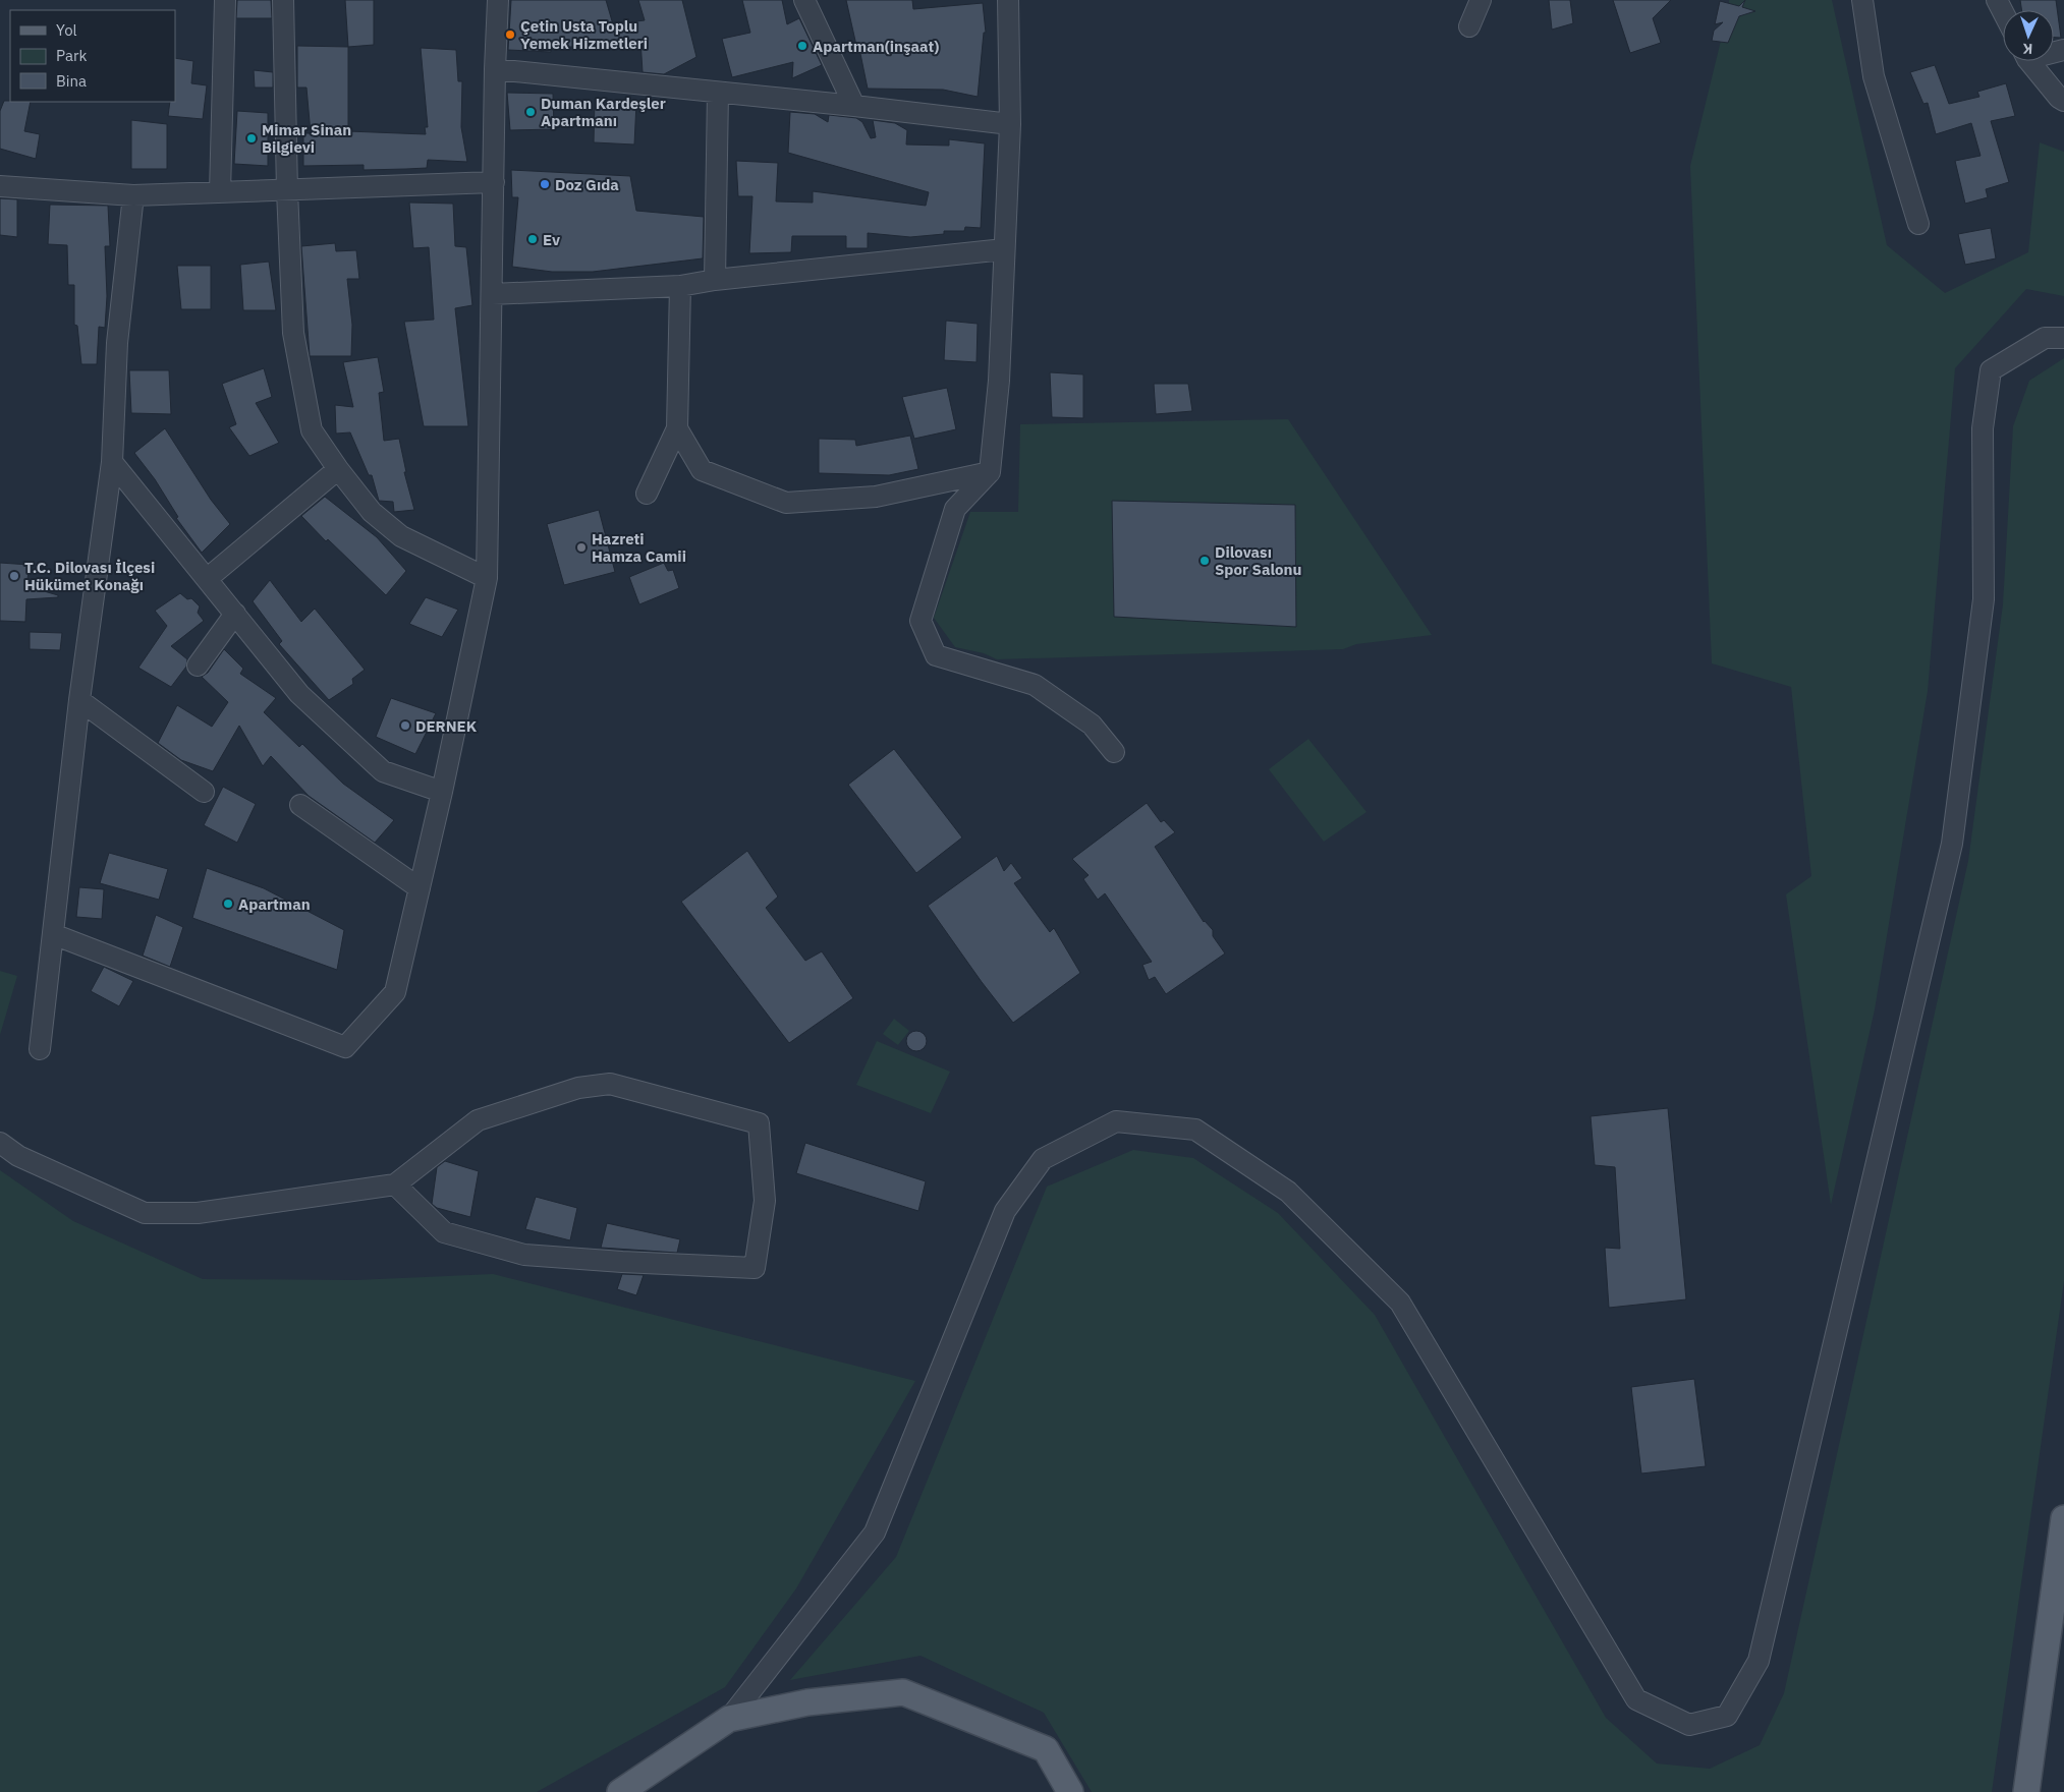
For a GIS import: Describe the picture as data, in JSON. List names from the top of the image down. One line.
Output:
{"places":["Çetin Usta Toplu Yemek Hizmetleri","Apartman(inşaat)","Duman Kardeşler Apartmanı","Mimar Sinan Bilgievi","Doz Gıda","Ev","Hazreti Hamza Camii","Dilovası Spor Salonu","T.C. Dilovası İlçesi Hükümet Konağı","DERNEK","Apartman"],"legend":["Yol","Park","Bina"],"north":"bottom"}
